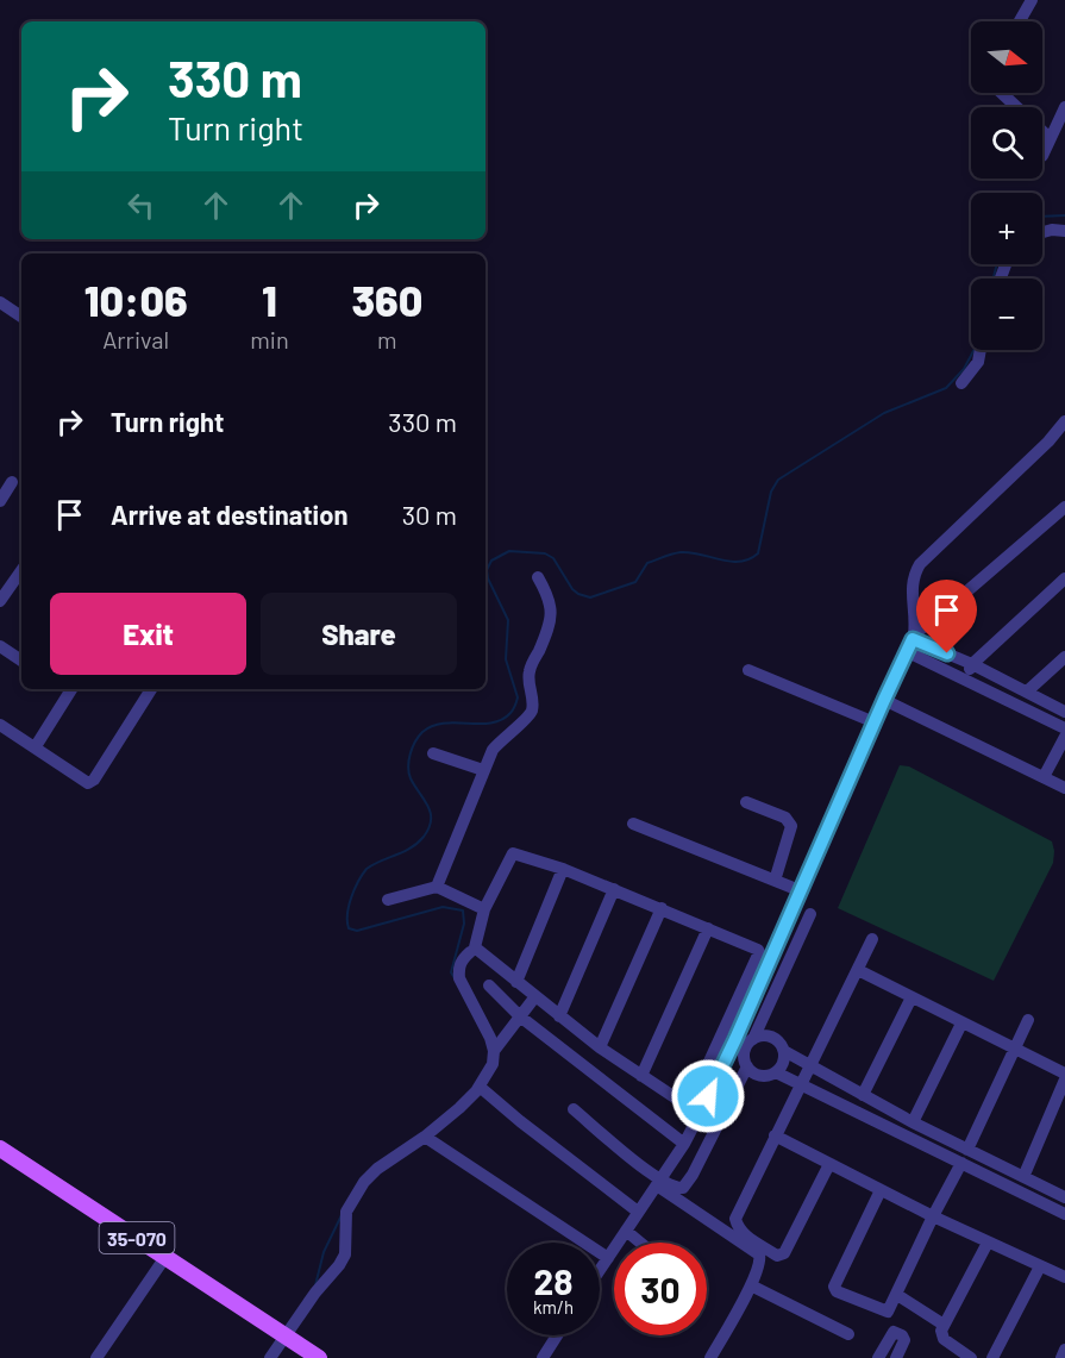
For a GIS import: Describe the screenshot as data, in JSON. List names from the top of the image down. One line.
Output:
{"streets":{"main road":["35-070"]},"north":"right","page":{"map_buttons":["+","−"],"turn":["330 m","Turn right"],"eta":["10:06","Arrival","1","min","360","m"],"list":[{"name":"Turn right","value":"330 m"},{"name":"Arrive at destination","value":"30 m"}],"buttons":["Exit","Share"],"speed":"28 km/h","limit":"30"}}
